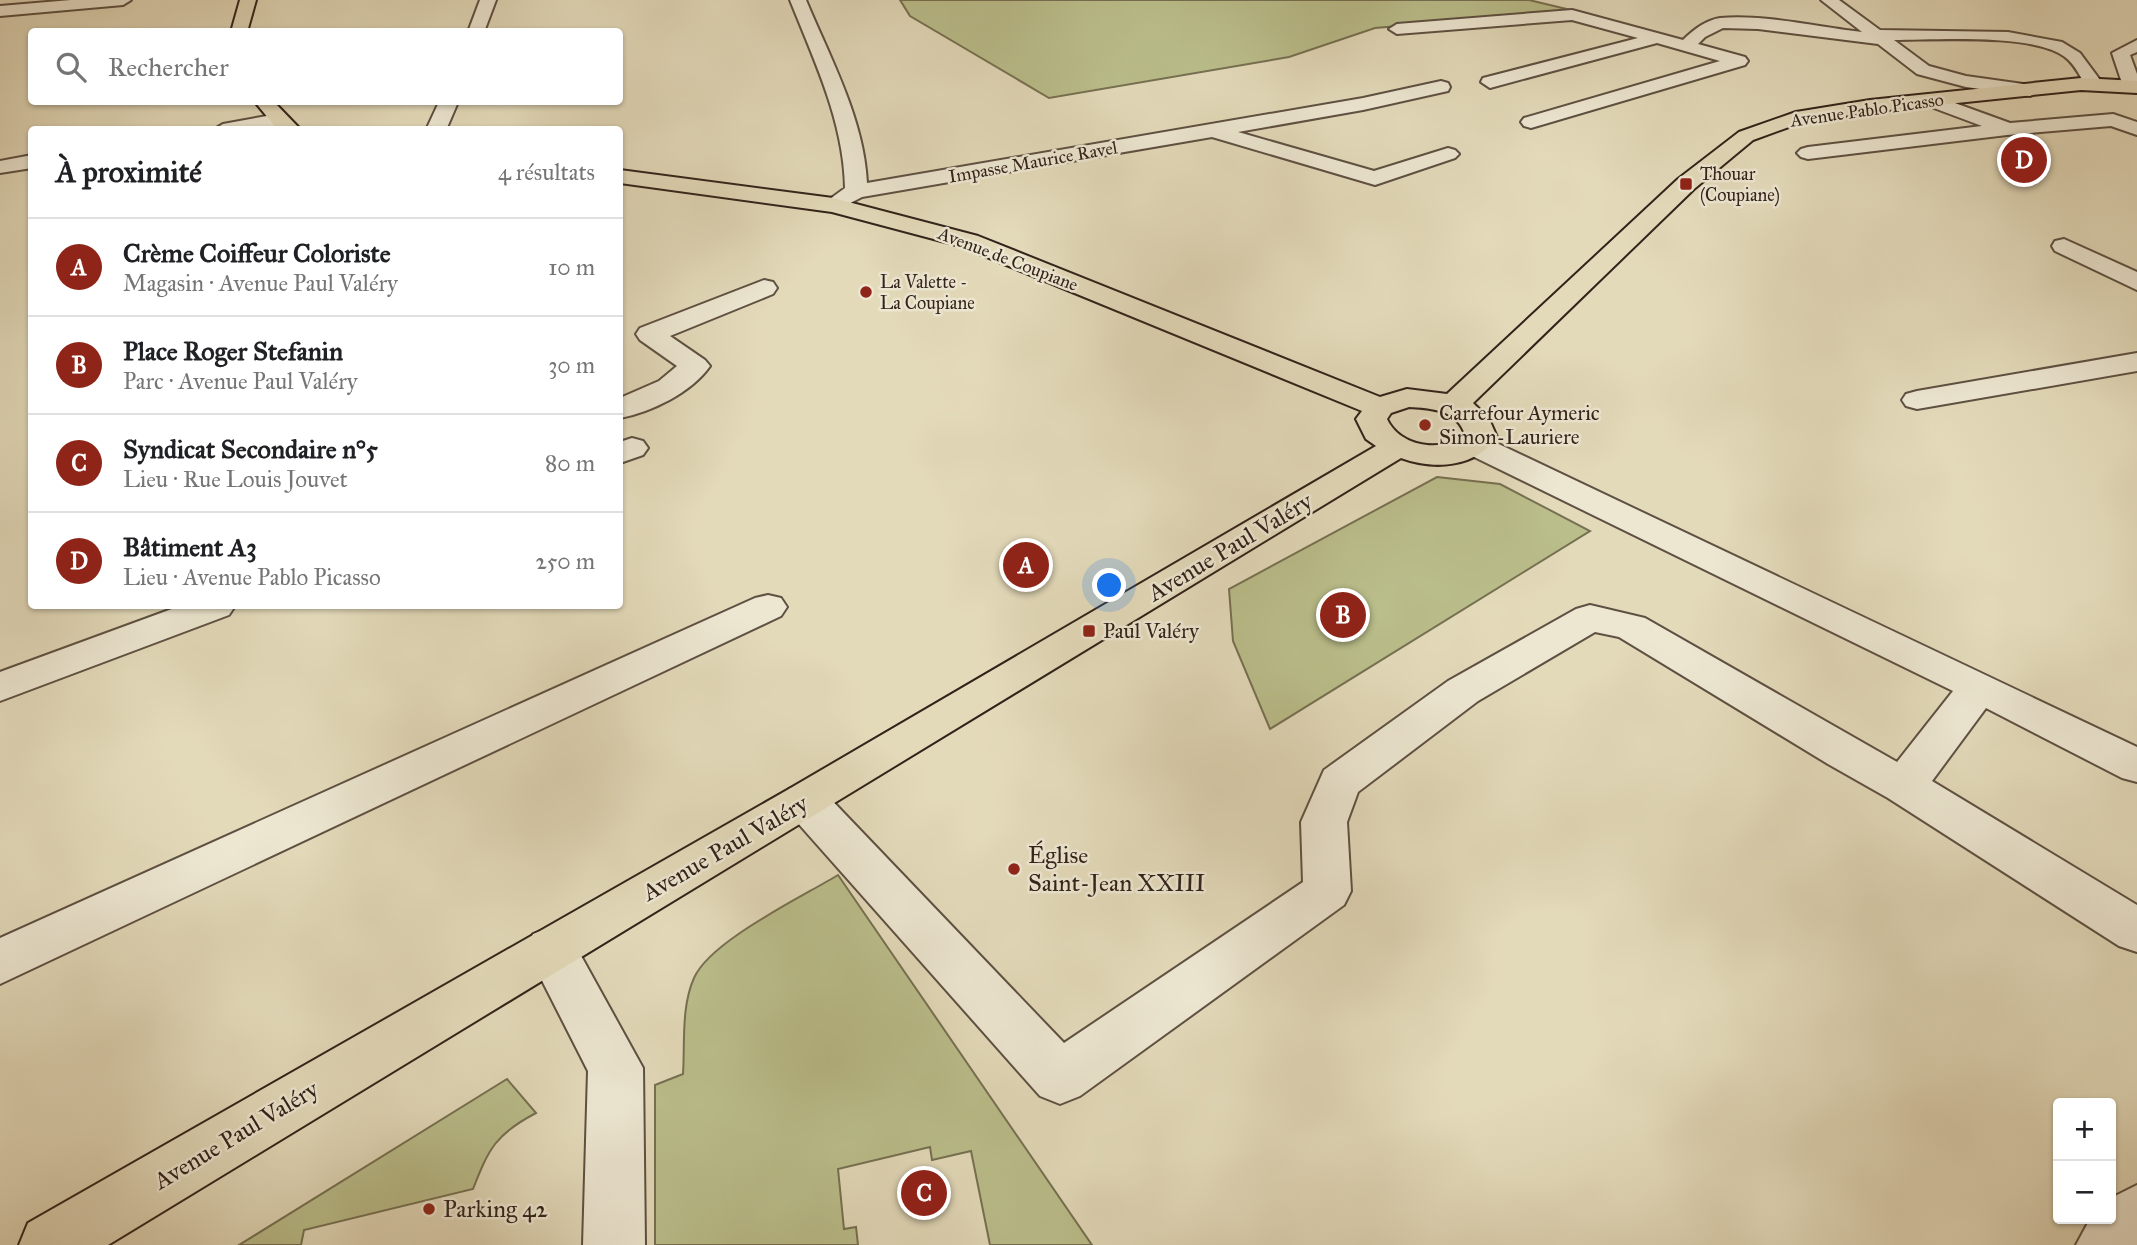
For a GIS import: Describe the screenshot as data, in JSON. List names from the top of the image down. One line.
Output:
{"streets":{"main road":["Avenue Pablo Picasso","Avenue de Coupiane","Avenue Paul Valéry"],"street":["Impasse Maurice Ravel"]},"places":{"transit":["Thouar (Coupiane)","Paul Valéry"],"other":["La Valette - La Coupiane","Carrefour Aymeric Simon-Lauriere","Église Saint-Jean XXIII","Parking 42"]},"page":{"search":"Rechercher","heading":["À proximité","4 résultats"],"pins":["D","A","B","C"],"list":[{"mark":"A","name":"Crème Coiffeur Coloriste","note":"Magasin · Avenue Paul Valéry","value":"10 m"},{"mark":"B","name":"Place Roger Stefanin","note":"Parc · Avenue Paul Valéry","value":"30 m"},{"mark":"C","name":"Syndicat Secondaire n°5","note":"Lieu · Rue Louis Jouvet","value":"80 m"},{"mark":"D","name":"Bâtiment A3","note":"Lieu · Avenue Pablo Picasso","value":"250 m"}],"map_buttons":["+","−"]}}
